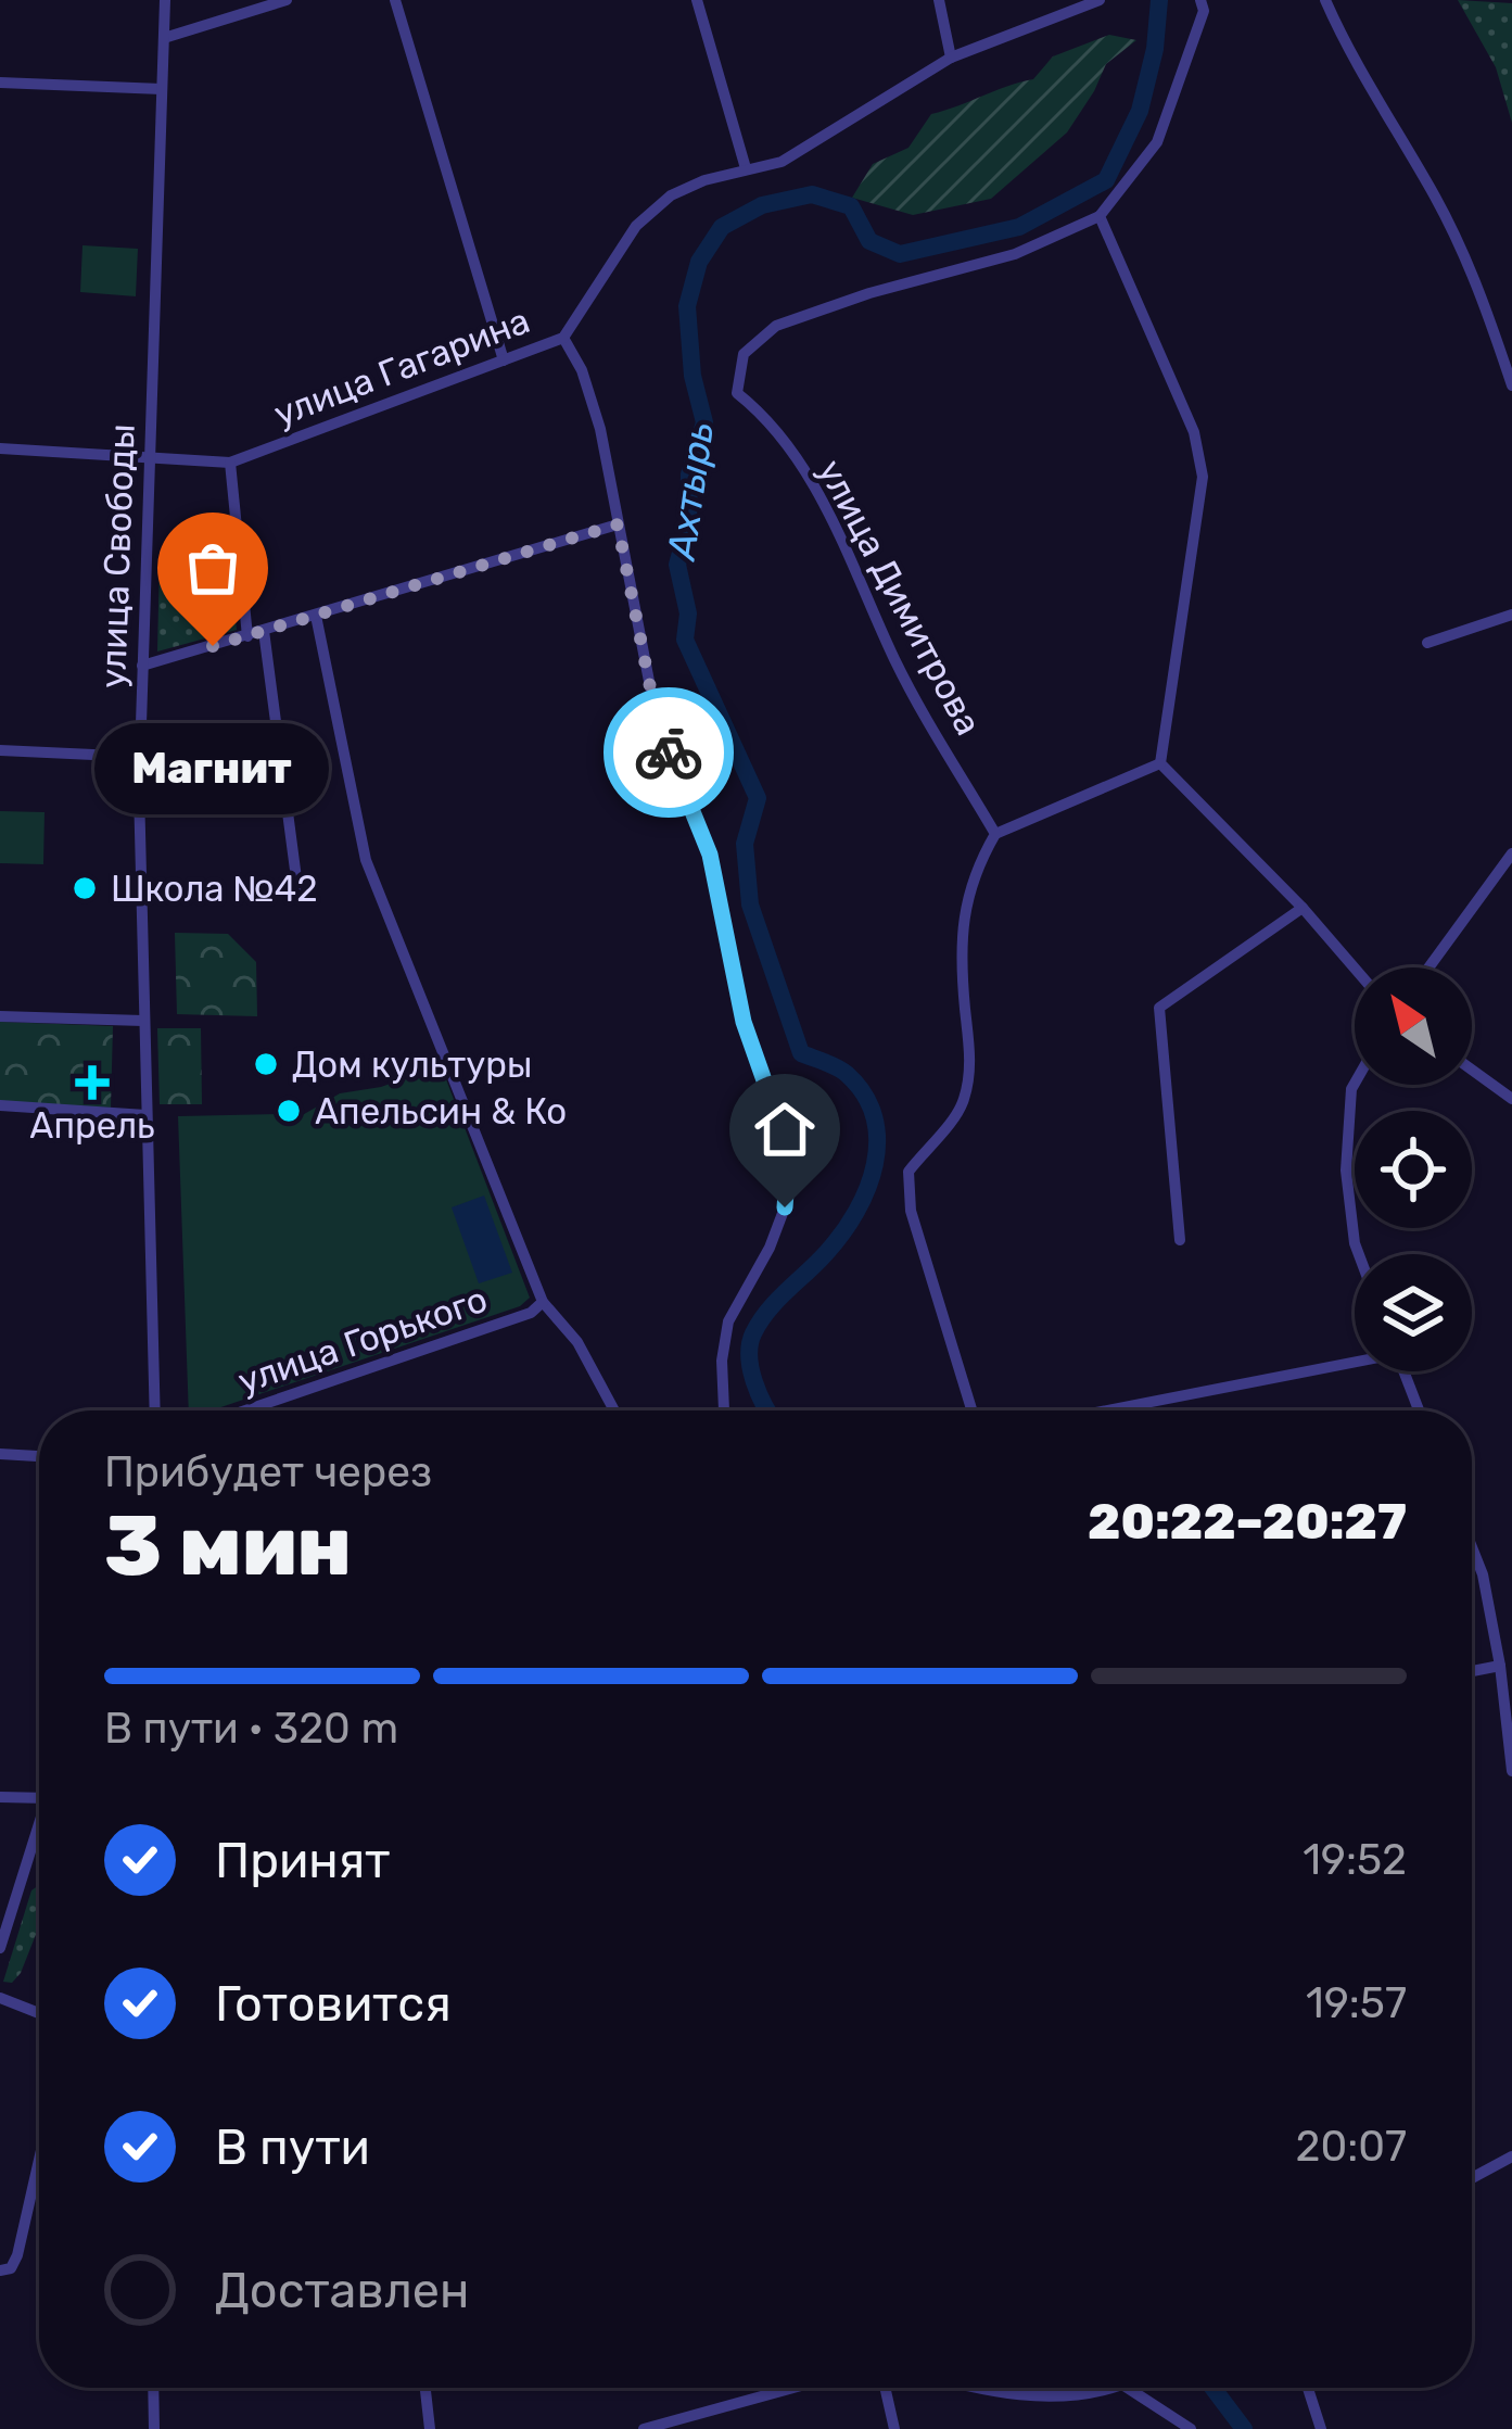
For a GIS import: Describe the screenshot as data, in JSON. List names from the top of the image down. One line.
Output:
{"streets":{"street":["улица Гагарина","улица Свободы","улица Димитрова","улица Горького"]},"crossings":[["улица Гагарина","улица Свободы"]],"water":["Ахтырь"],"places":{"other":["Магнит","Школа №42","Дом культуры","Апельсин & Ко"],"health":["Апрель"]},"north":"top left","page":{"bubble":"Магнит","heading":["3 мин","Прибудет через","20:22–20:27"],"bar":"В пути · 320 m","list":[["Принят","19:52"],["Готовится","19:57"],["В пути","20:07"],"Доставлен"]}}
